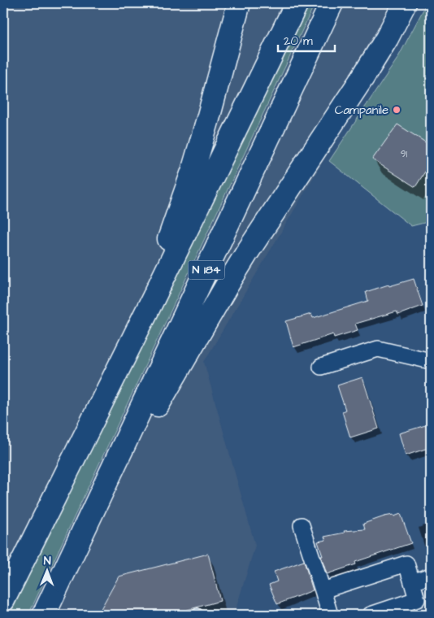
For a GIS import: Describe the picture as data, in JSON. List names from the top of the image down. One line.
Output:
{"streets":{"main road":["N 184"]},"places":["Campanile"],"house_numbers":["91"],"scale_bar":"20 m","north":"top"}
